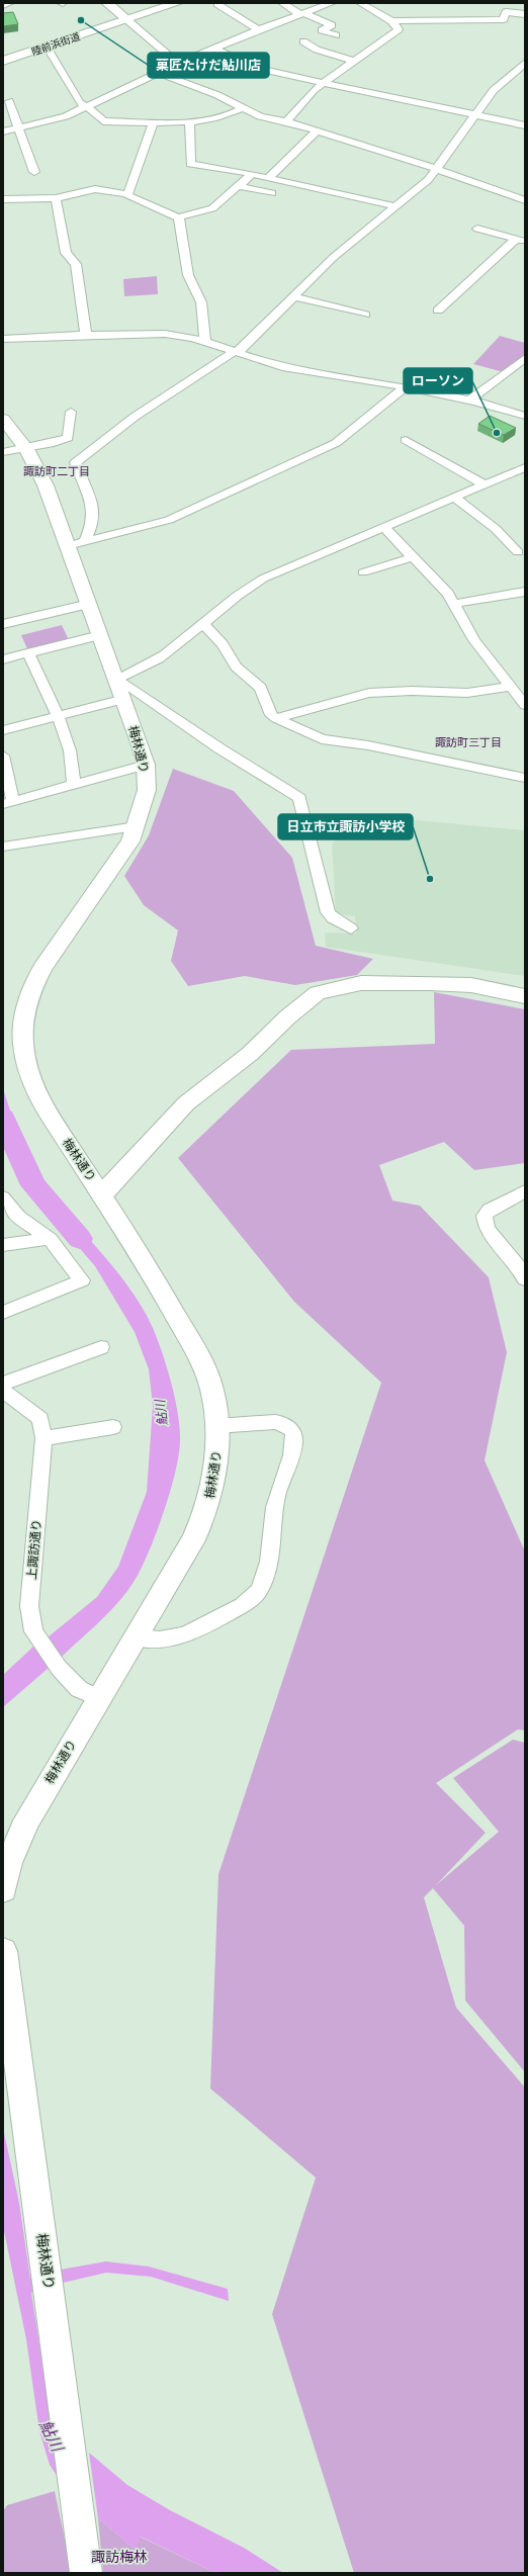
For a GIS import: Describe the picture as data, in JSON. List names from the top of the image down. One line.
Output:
{"streets":{"main road":["陸前浜街道","梅林通り"],"street":["上諏訪通り"]},"crossings":[["梅林通り","上諏訪通り"]],"districts":["諏訪町二丁目","諏訪町三丁目"],"water":["鮎川"],"parks":["諏訪梅林"],"places":["菓匠たけだ鮎川店","ローソン","日立市立諏訪小学校"]}
